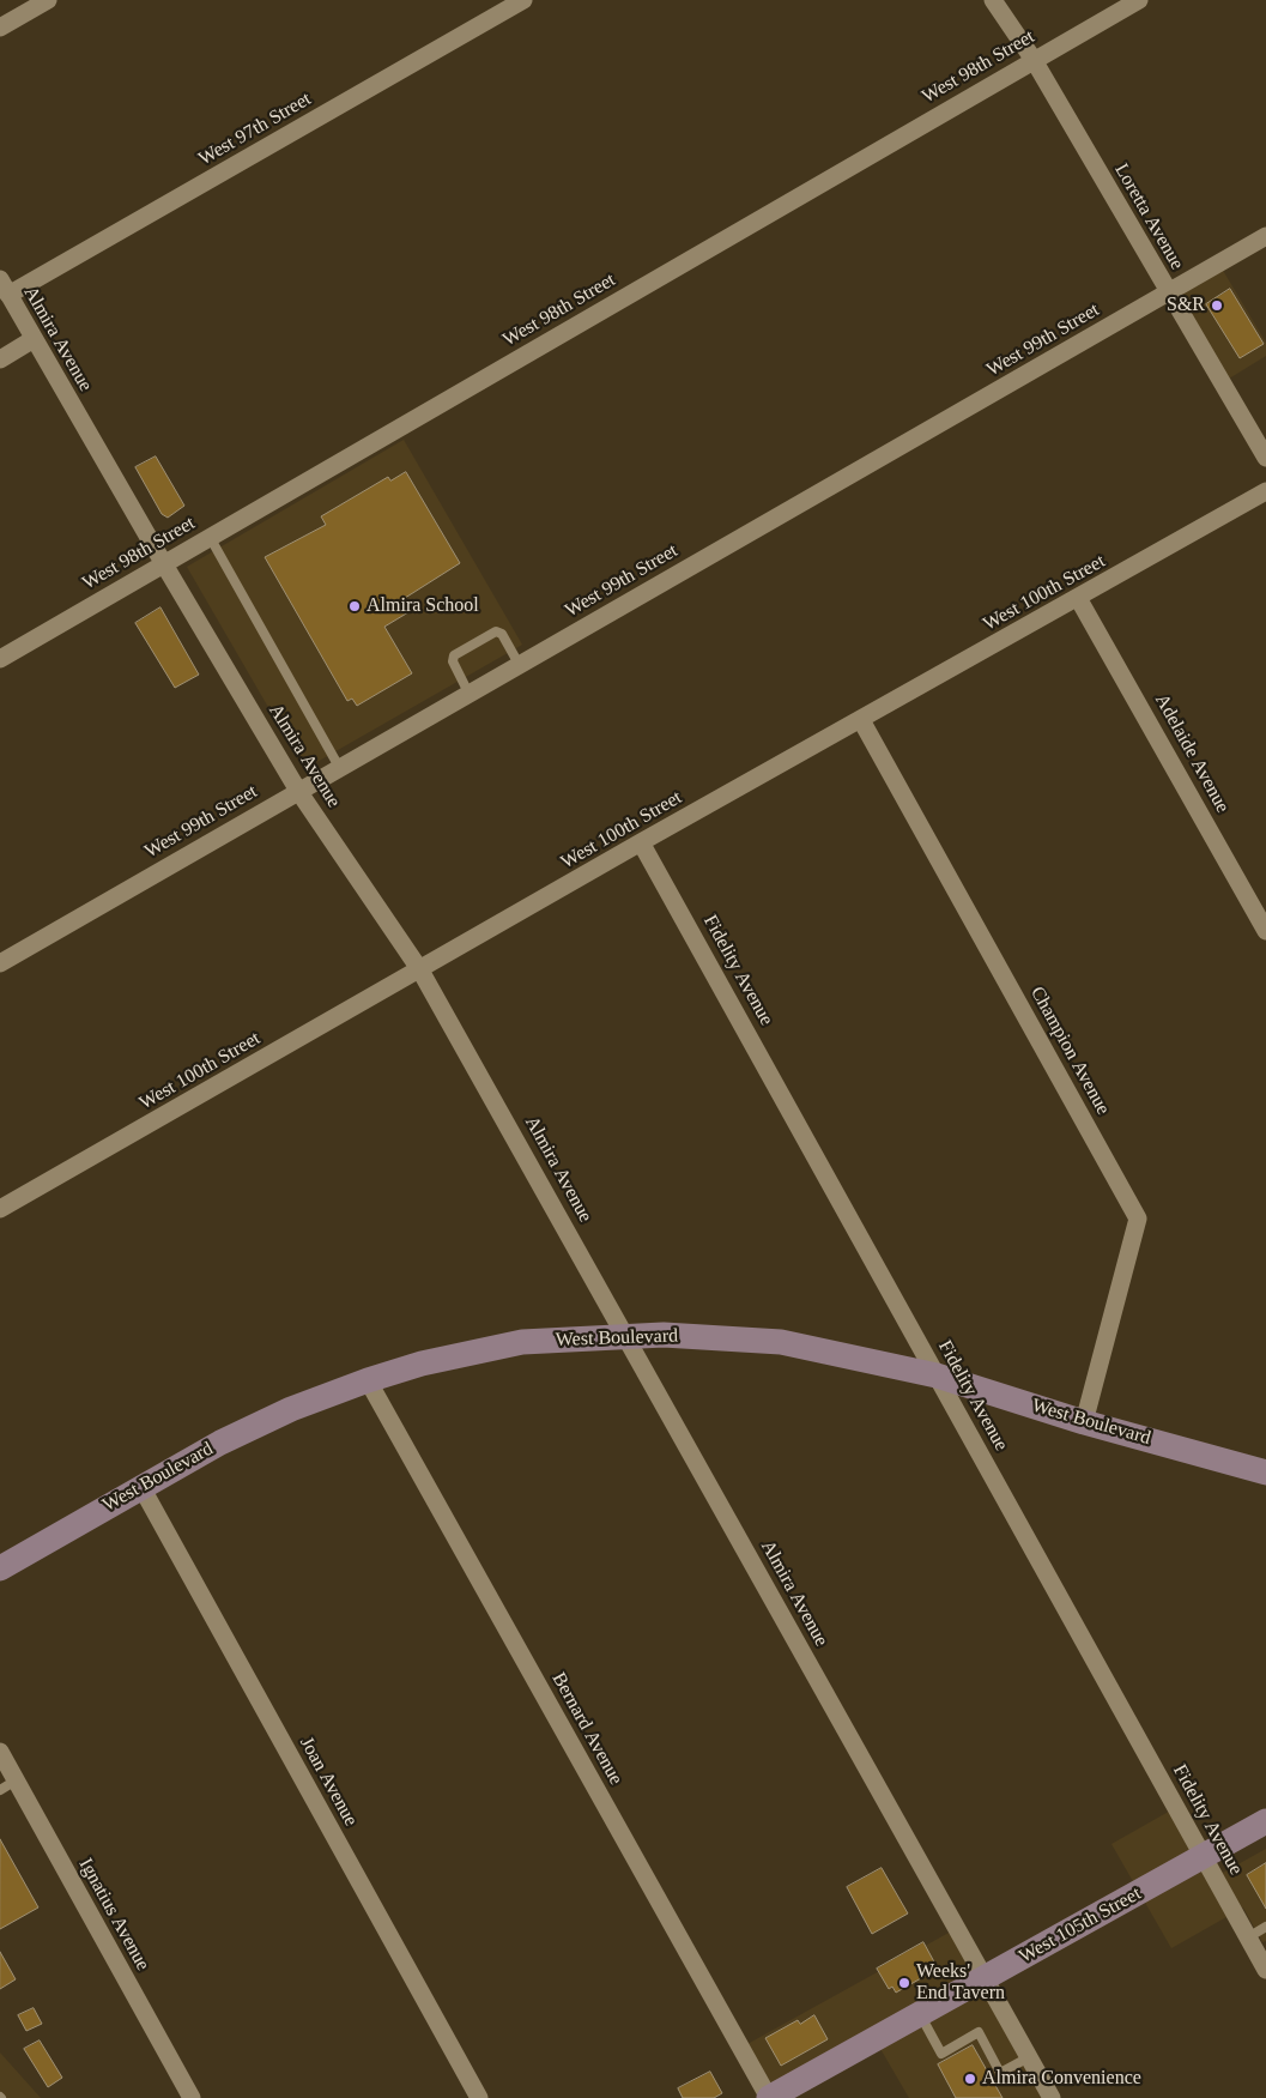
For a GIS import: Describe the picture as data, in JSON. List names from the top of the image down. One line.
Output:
{"streets":{"street":["West 98th Street","West 97th Street","Loretta Avenue","Almira Avenue","West 99th Street","West 100th Street","Adelaide Avenue","Fidelity Avenue","Champion Avenue","West Boulevard","Bernard Avenue","Joan Avenue","Ignatius Avenue","West 105th Street"]},"crossings":[["West 98th Street","Loretta Avenue"],["West 98th Street","Almira Avenue"],["West 97th Street","Almira Avenue"],["Loretta Avenue","West 99th Street"],["Almira Avenue","West 99th Street"],["Almira Avenue","West 100th Street"],["Almira Avenue","West Boulevard"],["Almira Avenue","West 105th Street"],["West 100th Street","Adelaide Avenue"],["West 100th Street","Fidelity Avenue"],["West 100th Street","Champion Avenue"],["Fidelity Avenue","West Boulevard"],["Fidelity Avenue","West 105th Street"],["Champion Avenue","West Boulevard"],["West Boulevard","Bernard Avenue"],["West Boulevard","Joan Avenue"],["Bernard Avenue","West 105th Street"]],"places":["S&R","Almira School","Weeks' End Tavern","Almira Convenience"]}
